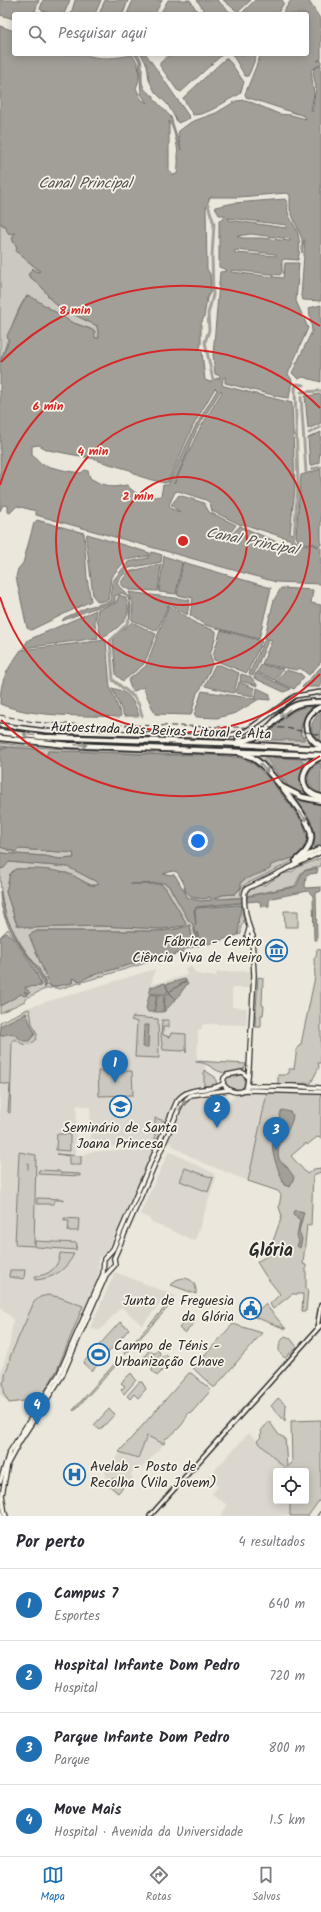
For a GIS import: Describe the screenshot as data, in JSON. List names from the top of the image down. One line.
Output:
{"streets":{"highway":["Autoestrada das Beiras Litoral e Alta"]},"districts":["Glória"],"water":["Canal Principal"],"places":{"museum":["Fábrica - Centro Ciência Viva de Aveiro"],"school or university":["Seminário de Santa Joana Princesa"],"public building":["Junta de Freguesia da Glória"],"sports":["Campo de Ténis - Urbanização Chave"],"hospital":["Avelab - Posto de Recolha (Vila Jovem)"]},"page":{"search":"Pesquisar aqui","pins":["1","2","3","4"],"heading":["Por perto","4 resultados"],"list":[{"mark":"1","name":"Campus 7","note":"Esportes","value":"640 m"},{"mark":"2","name":"Hospital Infante Dom Pedro","note":"Hospital","value":"720 m"},{"mark":"3","name":"Parque Infante Dom Pedro","note":"Parque","value":"800 m"},{"mark":"4","name":"Move Mais","note":"Hospital · Avenida da Universidade","value":"1.5 km"}],"nav":["Mapa","Rotas","Salvos"]},"rings":["8 min","6 min","4 min","2 min"]}
